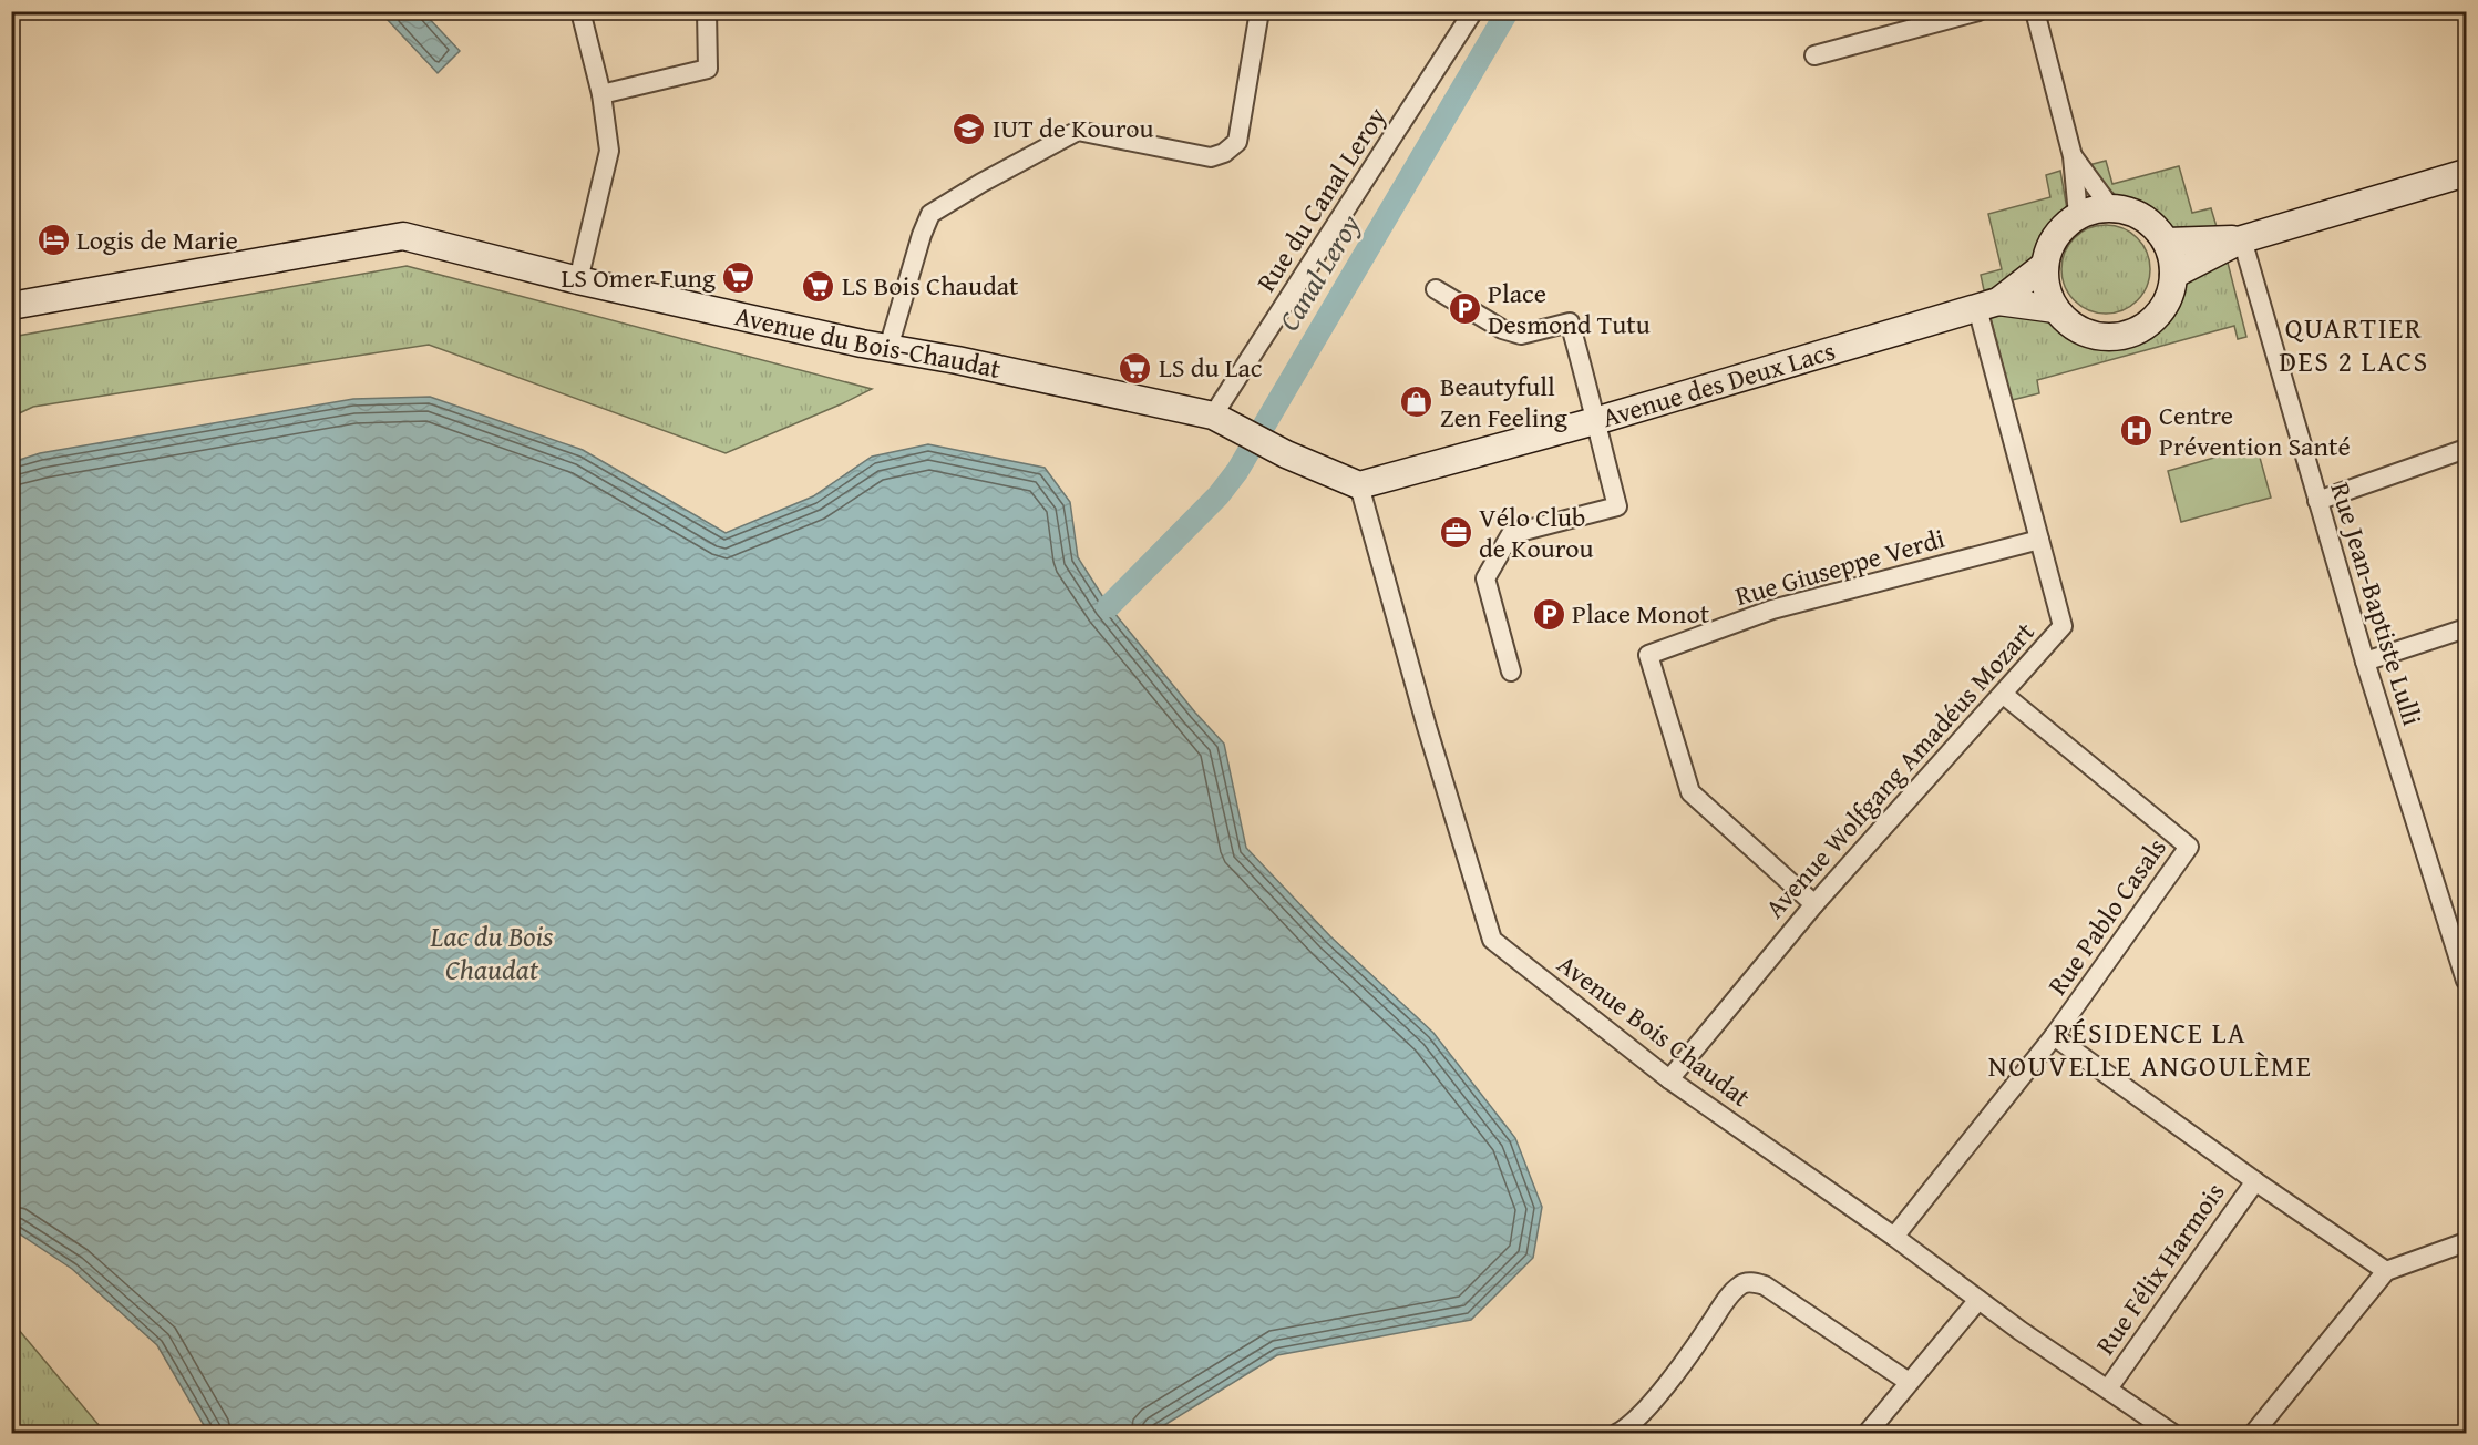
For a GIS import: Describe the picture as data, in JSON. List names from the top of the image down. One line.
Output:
{"streets":{"street":["Rue du Canal Leroy","Avenue du Bois-Chaudat","Avenue des Deux Lacs","Rue Giuseppe Verdi","Rue Jean-Baptiste Lulli","Avenue Wolfgang Amadéus Mozart","Rue Pablo Casals","Avenue Bois Chaudat","Rue Félix Harmois"]},"crossings":[["Rue du Canal Leroy","Avenue du Bois-Chaudat"],["Avenue du Bois-Chaudat","Avenue des Deux Lacs"],["Avenue du Bois-Chaudat","Avenue Bois Chaudat"],["Avenue des Deux Lacs","Avenue Wolfgang Amadéus Mozart"],["Avenue des Deux Lacs","Avenue Bois Chaudat"],["Rue Giuseppe Verdi","Avenue Wolfgang Amadéus Mozart"],["Avenue Wolfgang Amadéus Mozart","Rue Pablo Casals"],["Avenue Wolfgang Amadéus Mozart","Avenue Bois Chaudat"],["Rue Pablo Casals","Avenue Bois Chaudat"],["Avenue Bois Chaudat","Rue Félix Harmois"]],"districts":["QUARTIER DES 2 LACS","RÉSIDENCE LA NOUVELLE ANGOULÈME"],"water":["Canal Leroy","Lac du Bois Chaudat"],"places":{"school or university":["IUT de Kourou"],"hotel":["Logis de Marie"],"supermarket":["LS Omer Fung","LS Bois Chaudat","LS du Lac"],"parking":["Place Desmond Tutu","Place Monot"],"shop":["Beautyfull Zen Feeling"],"hospital":["Centre Prévention Santé"],"office":["Vélo Club de Kourou"]}}
